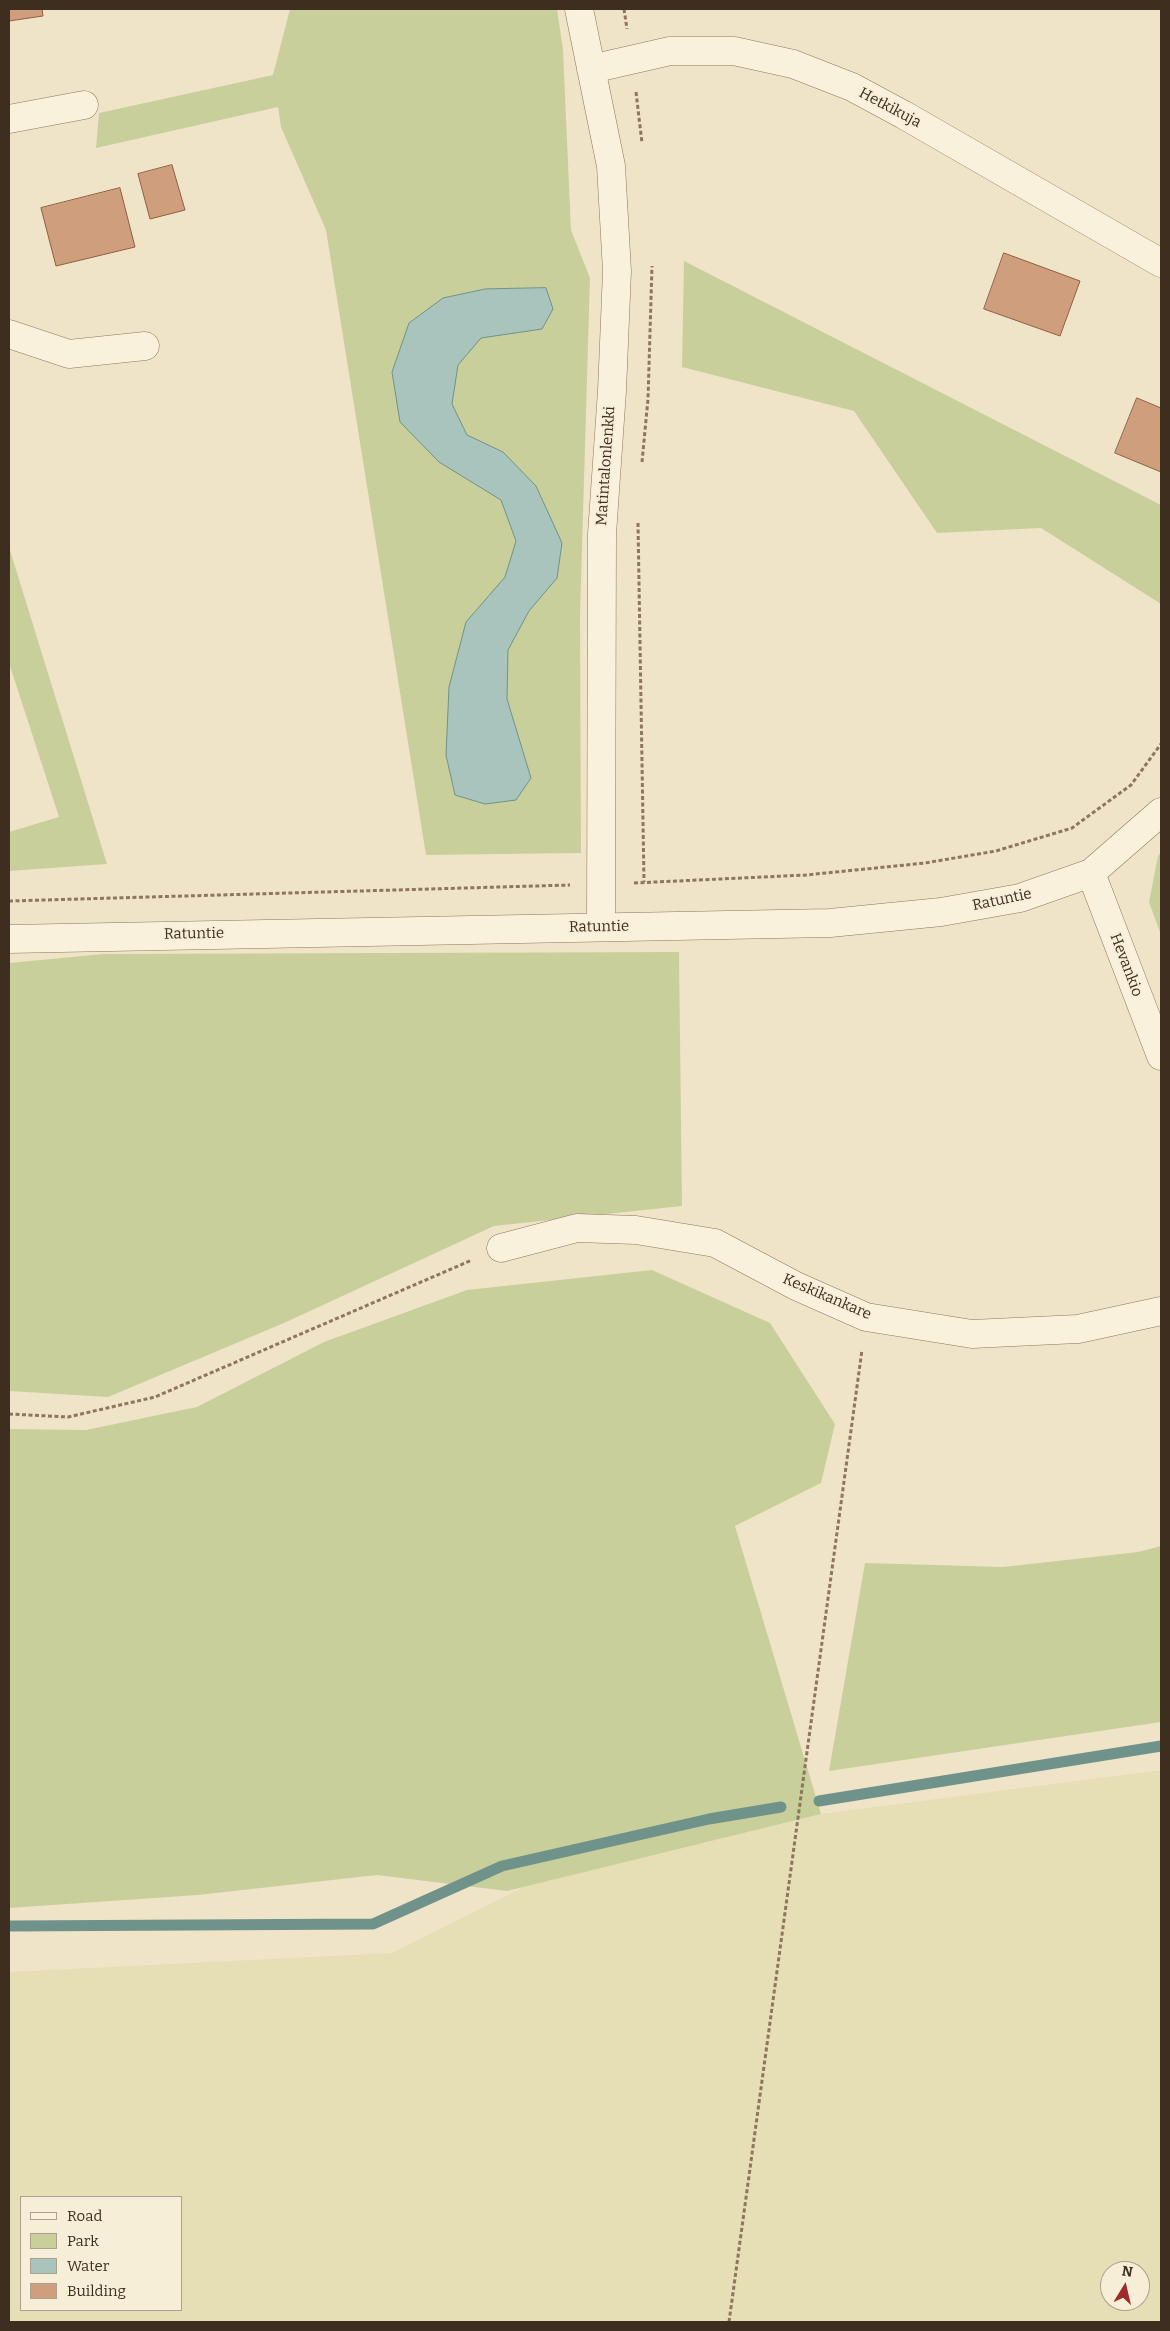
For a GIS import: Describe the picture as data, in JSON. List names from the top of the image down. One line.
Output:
{"streets":{"street":["Hetkikuja","Matintalonlenkki","Ratuntie","Hevankio","Keskikankare"]},"crossings":[["Hetkikuja","Matintalonlenkki"],["Matintalonlenkki","Ratuntie"],["Ratuntie","Hevankio"]],"legend":["Road","Park","Water","Building"],"north":"top"}
